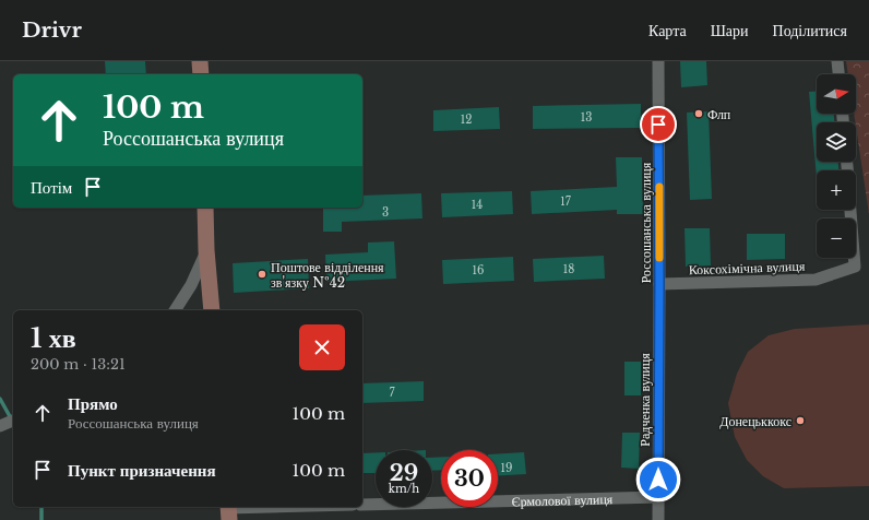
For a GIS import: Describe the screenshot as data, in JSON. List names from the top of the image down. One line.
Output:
{"streets":{"street":["Россошанська вулиця","Коксохімічна вулиця","Радченка вулиця","Єрмолової вулиця"]},"crossings":[["Россошанська вулиця","Коксохімічна вулиця"],["Россошанська вулиця","Радченка вулиця"],["Радченка вулиця","Єрмолової вулиця"]],"places":["Флп","Поштове відділення зв'язку №42","Донецьккокс"],"house_numbers":["13","12","17","14","3","18","16","7","19"],"north":"right","page":{"header":"Drivr","nav":["Карта","Шари","Поділитися"],"map_buttons":["+","−"],"turn":["100 m","Россошанська вулиця"],"then":"Потім","heading":["1 хв","200 m · 13:21"],"list":[{"name":"Прямо","note":"Россошанська вулиця","value":"100 m"},{"name":"Пункт призначення","value":"100 m"}],"speed":"29 km/h","limit":"30"}}
